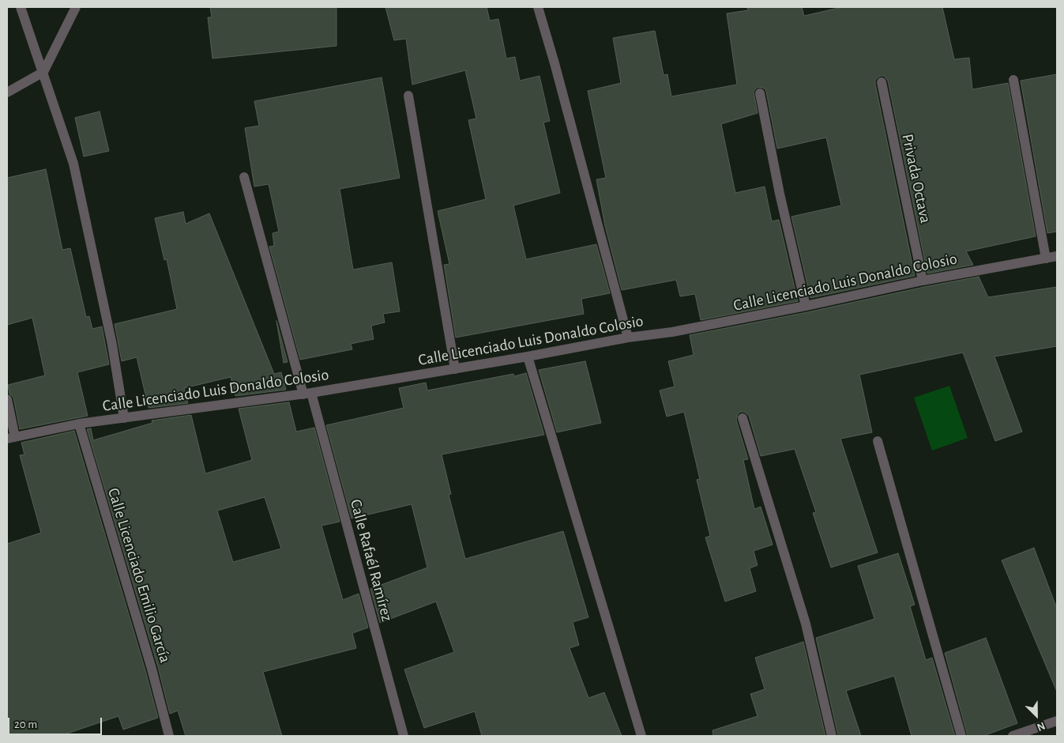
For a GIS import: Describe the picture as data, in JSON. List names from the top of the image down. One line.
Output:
{"streets":{"street":["Privada Octava","Calle Licenciado Luis Donaldo Colosio","Calle Rafaél Ramírez","Calle Licenciado Emilio García"]},"crossings":[["Privada Octava","Calle Licenciado Luis Donaldo Colosio"],["Calle Licenciado Luis Donaldo Colosio","Calle Rafaél Ramírez"],["Calle Licenciado Luis Donaldo Colosio","Calle Licenciado Emilio García"]],"scale_bar":"20 m","north":"bottom right"}
